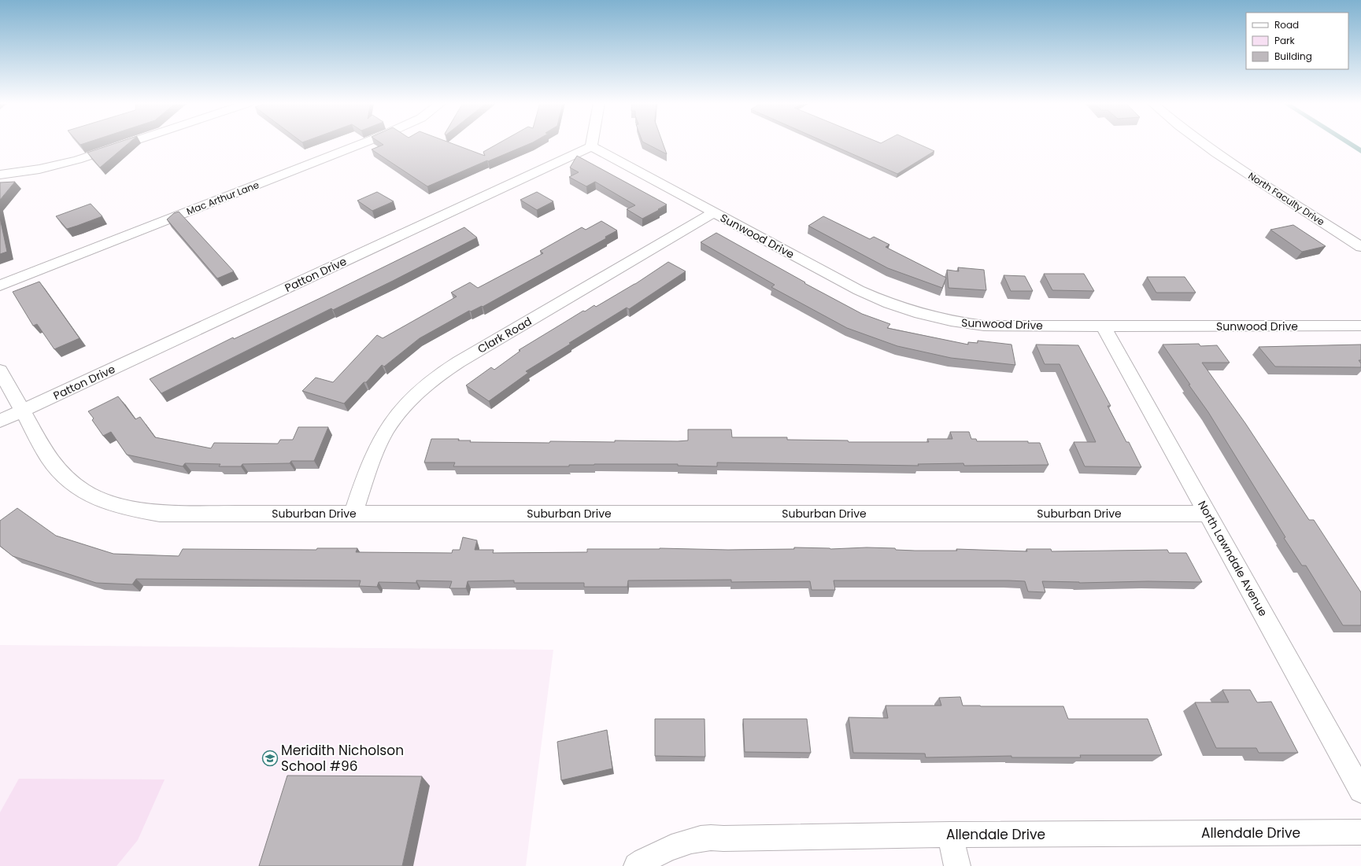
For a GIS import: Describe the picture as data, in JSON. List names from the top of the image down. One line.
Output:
{"streets":{"street":["Mac Arthur Lane","North Faculty Drive","Sunwood Drive","Patton Drive","Clark Road","Suburban Drive","North Lawndale Avenue","Allendale Drive"]},"crossings":[["Sunwood Drive","Patton Drive"],["Sunwood Drive","Clark Road"],["Sunwood Drive","North Lawndale Avenue"],["Patton Drive","Suburban Drive"],["Clark Road","Suburban Drive"],["Suburban Drive","North Lawndale Avenue"]],"places":{"school or university":["Meridith Nicholson School #96"]},"legend":["Road","Park","Building"]}
